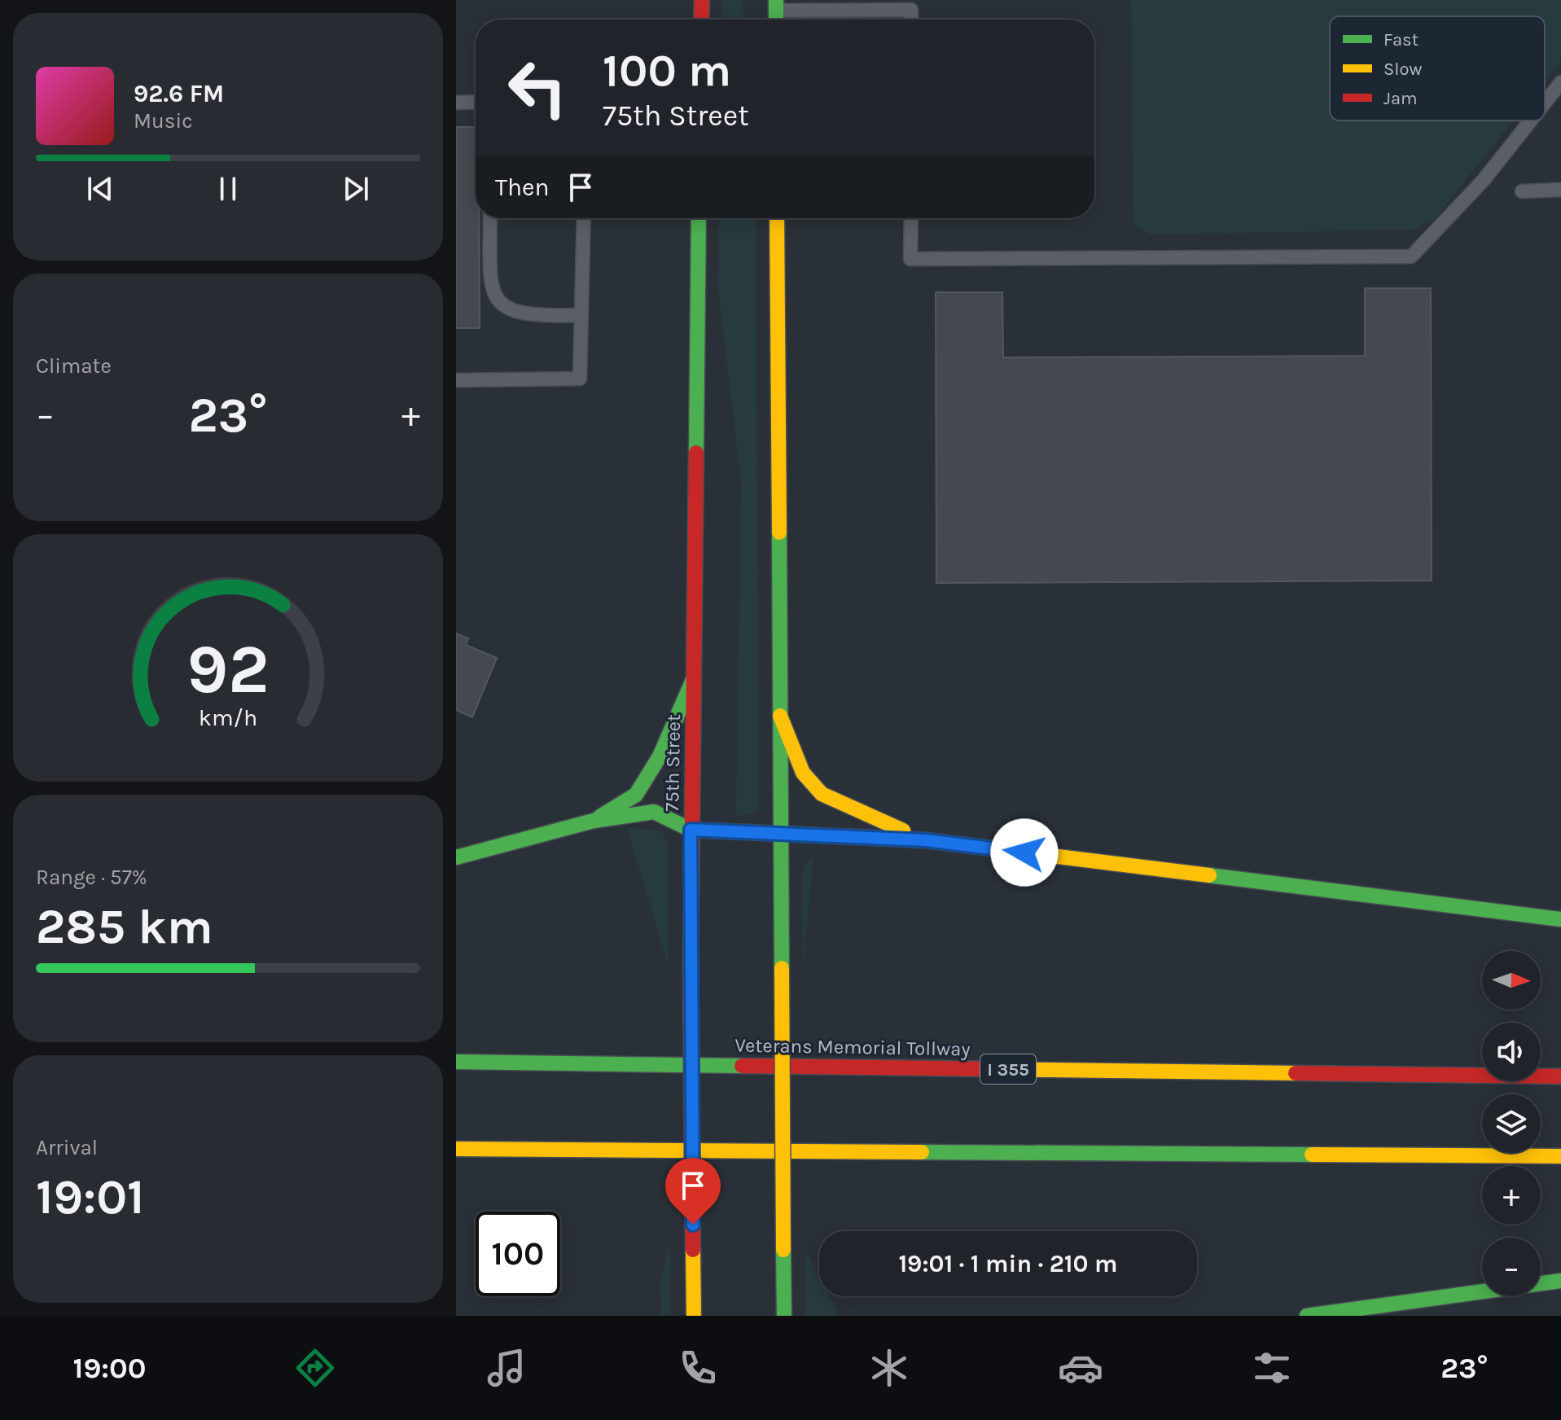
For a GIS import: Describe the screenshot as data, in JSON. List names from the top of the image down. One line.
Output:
{"streets":{"main road":["75th Street","Veterans Memorial Tollway","I 355"]},"legend":["Fast","Slow","Jam"],"north":"right","page":{"turn":["100 m","75th Street"],"song":["92.6 FM","Music"],"then":"Then","tile":["Climate",["Range · 57%","285 km"],["Arrival","19:01"]],"heat":["−","23°","+"],"map_buttons":["+","−"],"limit":"100","trip":"19:01 · 1 min · 210 m","tabs":["19:00","23°"],"gauge":["92","km/h"]}}
